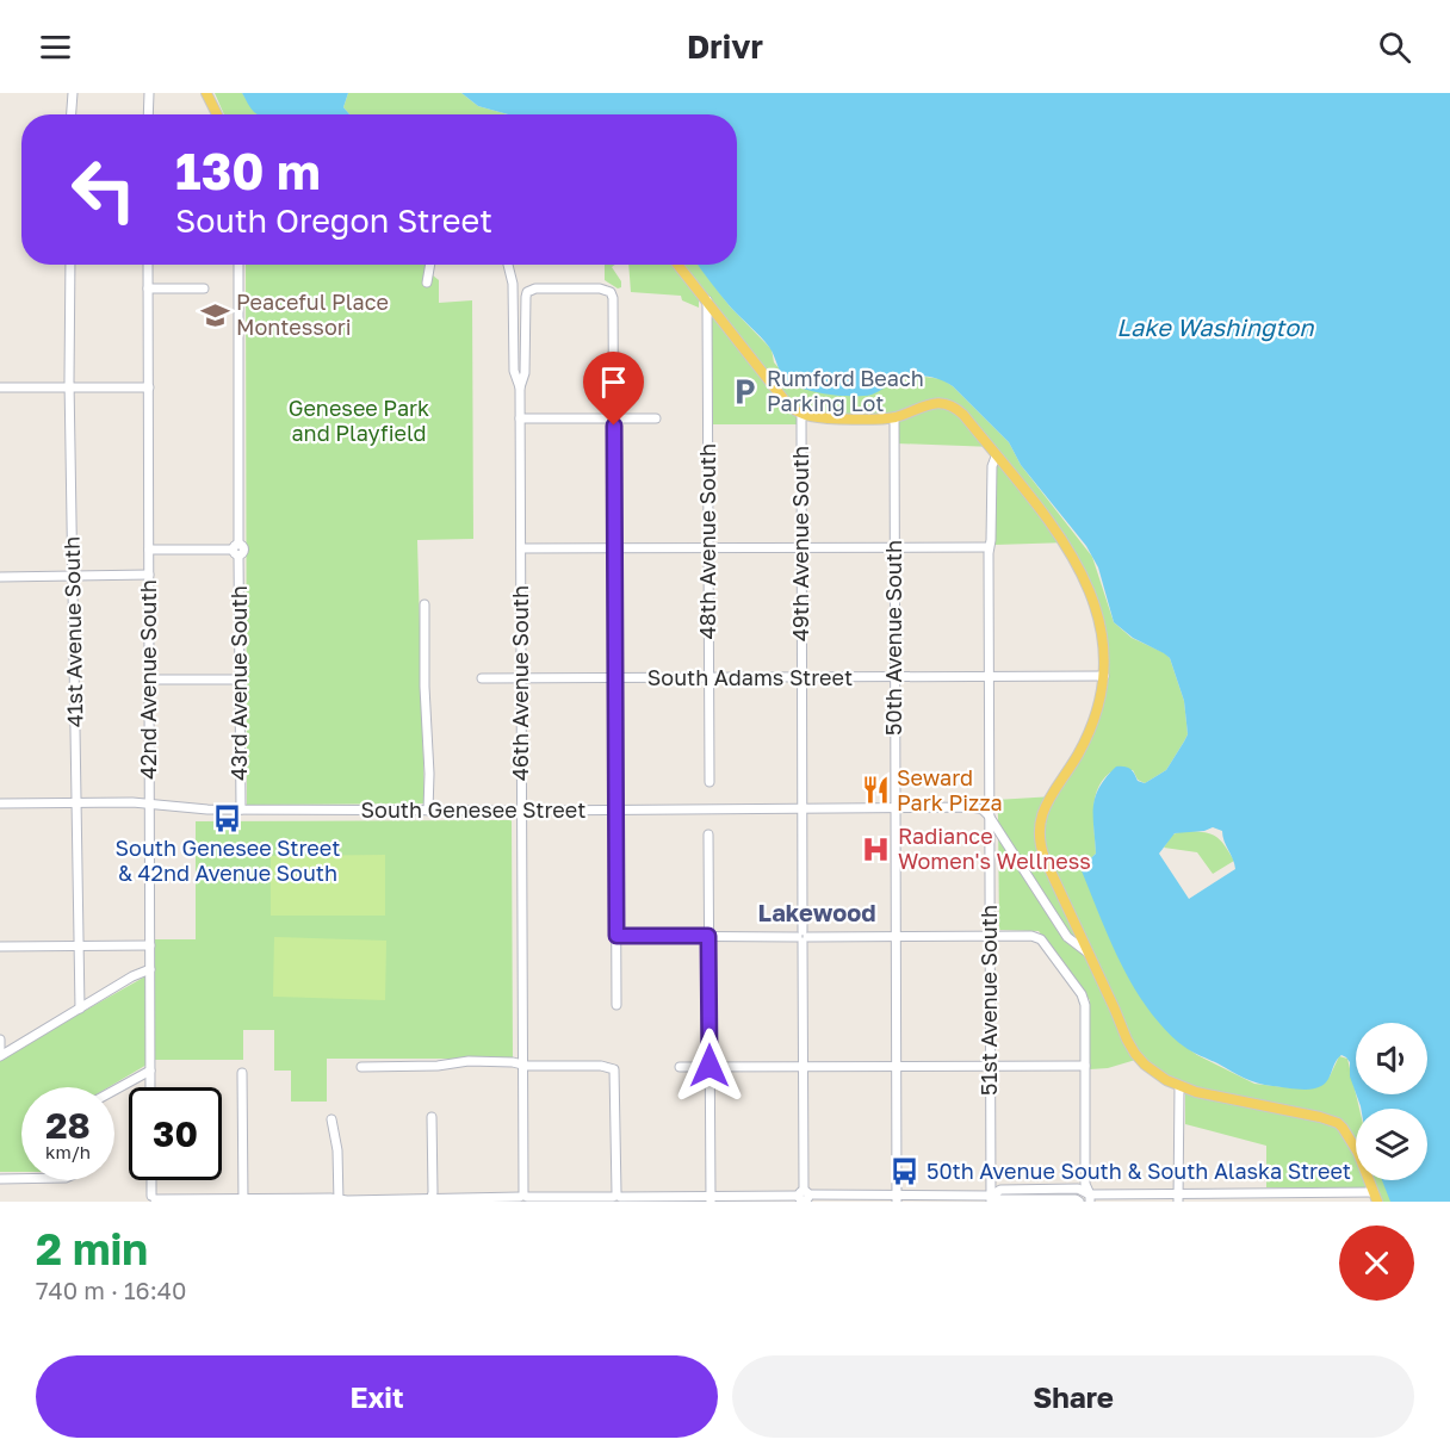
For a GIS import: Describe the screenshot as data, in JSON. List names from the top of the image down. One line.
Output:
{"streets":{"street":["48th Avenue South","49th Avenue South","41st Avenue South","50th Avenue South","South Adams Street","42nd Avenue South","43rd Avenue South","46th Avenue South","South Genesee Street","51st Avenue South"]},"crossings":[["48th Avenue South","South Adams Street"],["49th Avenue South","South Adams Street"],["49th Avenue South","South Genesee Street"],["41st Avenue South","South Genesee Street"],["50th Avenue South","South Adams Street"],["50th Avenue South","South Genesee Street"],["South Adams Street","46th Avenue South"],["South Adams Street","51st Avenue South"],["42nd Avenue South","South Genesee Street"],["43rd Avenue South","South Genesee Street"],["46th Avenue South","South Genesee Street"],["South Genesee Street","51st Avenue South"]],"districts":["Lakewood"],"water":["Lake Washington"],"parks":["Genesee Park and Playfield"],"places":{"school or university":["Peaceful Place Montessori"],"parking":["Rumford Beach Parking Lot"],"restaurant":["Seward Park Pizza"],"bus stop":["South Genesee Street & 42nd Avenue South","50th Avenue South & South Alaska Street"],"hospital":["Radiance Women's Wellness"]},"page":{"header":"Drivr","turn":["130 m","South Oregon Street"],"speed":"28 km/h","limit":"30","heading":["2 min","740 m · 16:40"],"buttons":["Exit","Share"]}}
